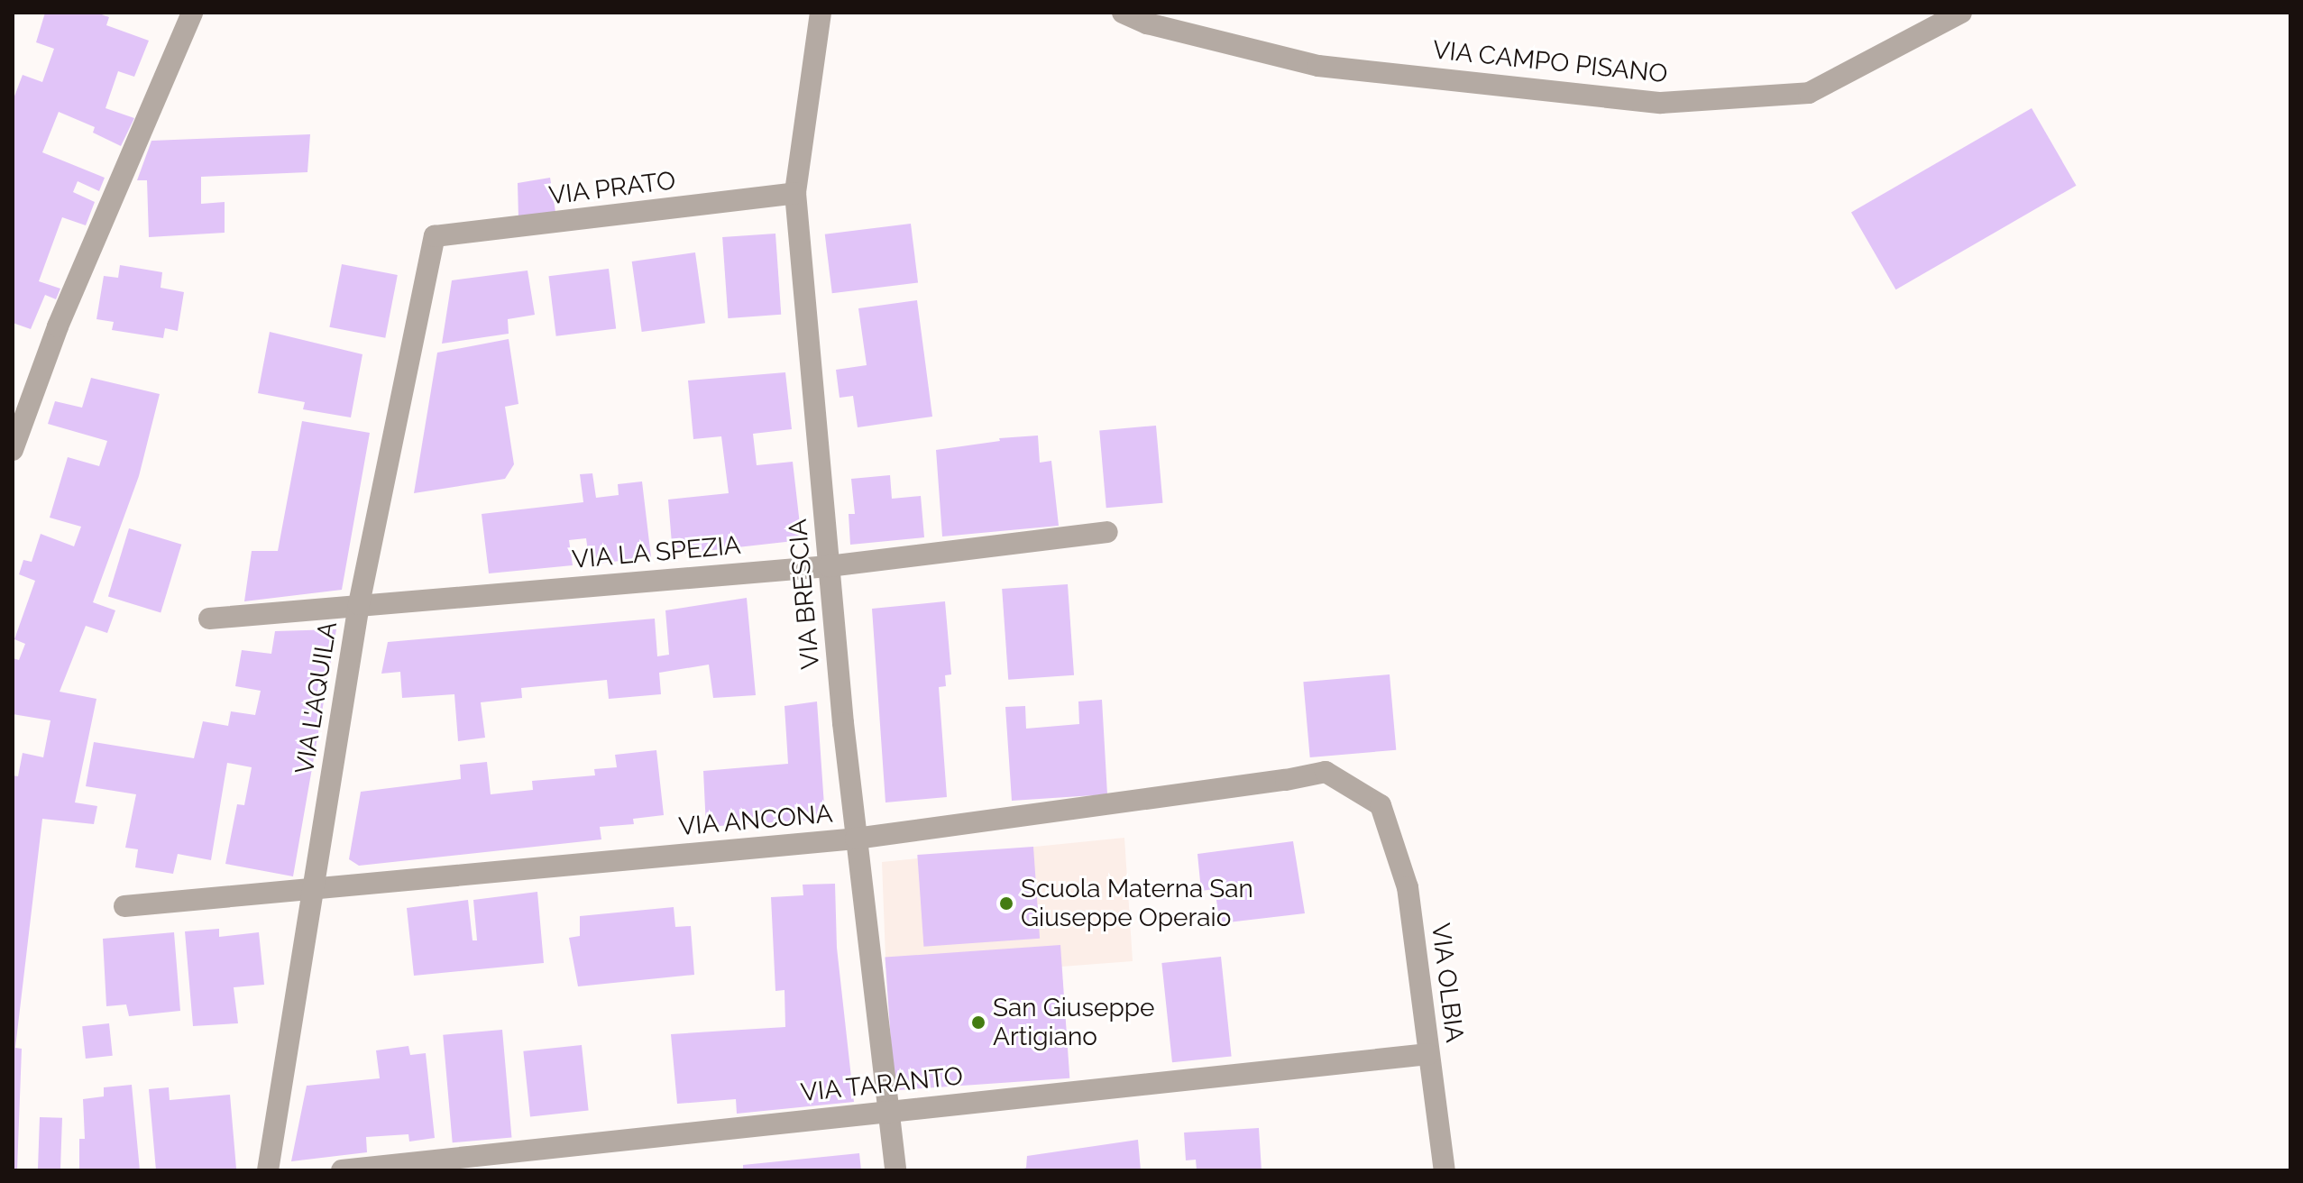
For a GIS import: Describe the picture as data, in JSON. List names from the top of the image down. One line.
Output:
{"streets":{"street":["VIA CAMPO PISANO","VIA PRATO","VIA LA SPEZIA","VIA BRESCIA","VIA L'AQUILA","VIA ANCONA","VIA OLBIA","VIA TARANTO"]},"crossings":[["VIA PRATO","VIA BRESCIA"],["VIA PRATO","VIA L'AQUILA"],["VIA LA SPEZIA","VIA BRESCIA"],["VIA LA SPEZIA","VIA L'AQUILA"],["VIA BRESCIA","VIA ANCONA"],["VIA BRESCIA","VIA TARANTO"],["VIA L'AQUILA","VIA ANCONA"],["VIA ANCONA","VIA OLBIA"],["VIA OLBIA","VIA TARANTO"]],"places":["Scuola Materna San Giuseppe Operaio","San Giuseppe Artigiano"]}
